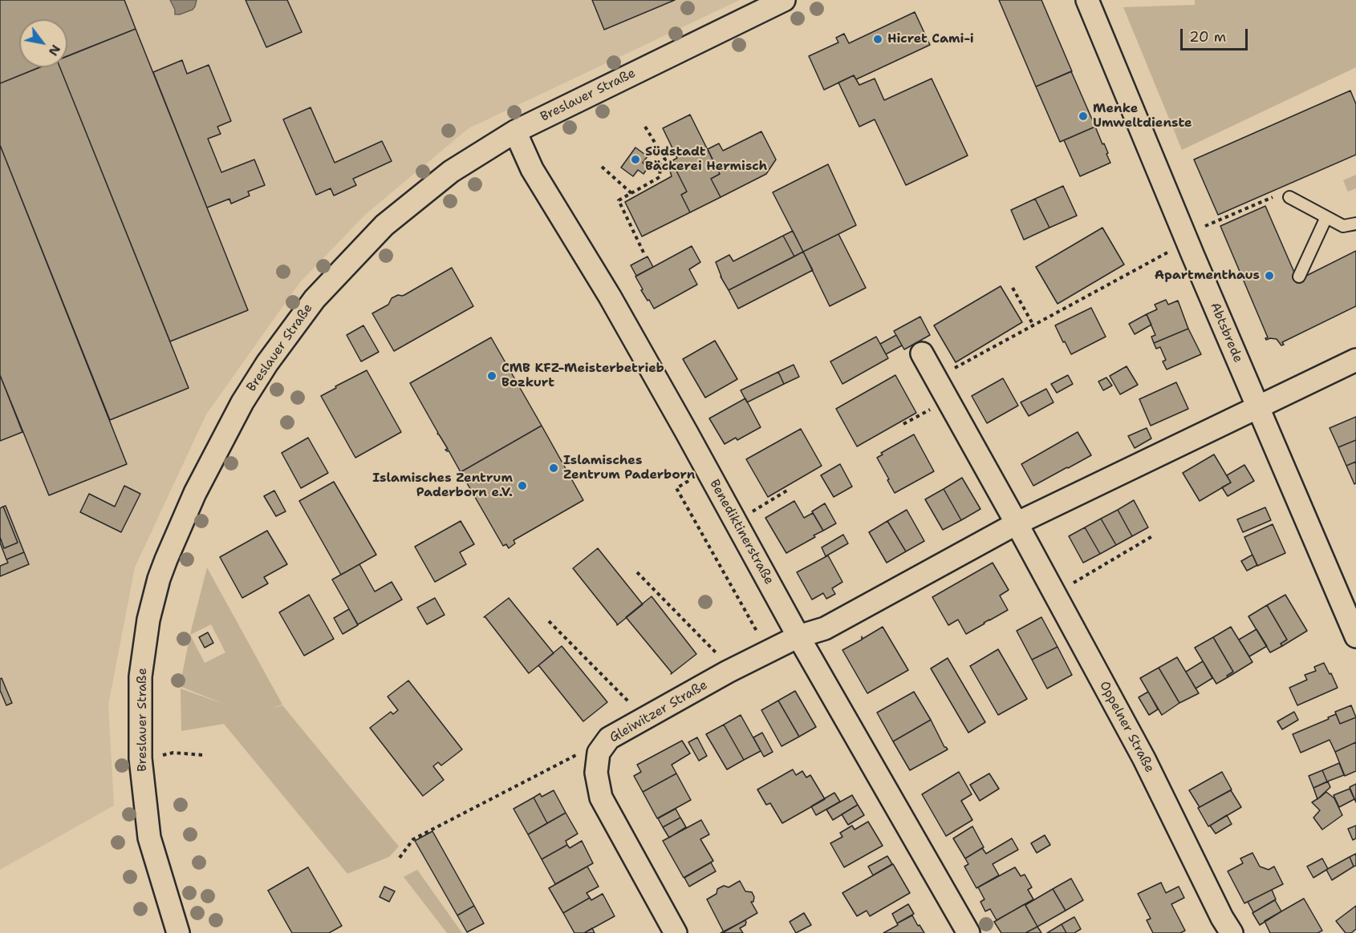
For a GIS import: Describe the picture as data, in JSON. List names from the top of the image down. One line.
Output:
{"streets":{"street":["Breslauer Straße","Abtsbrede","Benediktinerstraße","Gleiwitzer Straße","Oppelner Straße"]},"crossings":[["Breslauer Straße","Benediktinerstraße"],["Benediktinerstraße","Gleiwitzer Straße"]],"places":["Hicret Cami-i","Menke Umweltdienste","Südstadt Bäckerei Hermisch","Apartmenthaus","CMB KFZ-Meisterbetrieb Bozkurt","Islamisches Zentrum Paderborn","Islamisches Zentrum Paderborn e.V."],"scale_bar":"20 m","north":"bottom right"}
